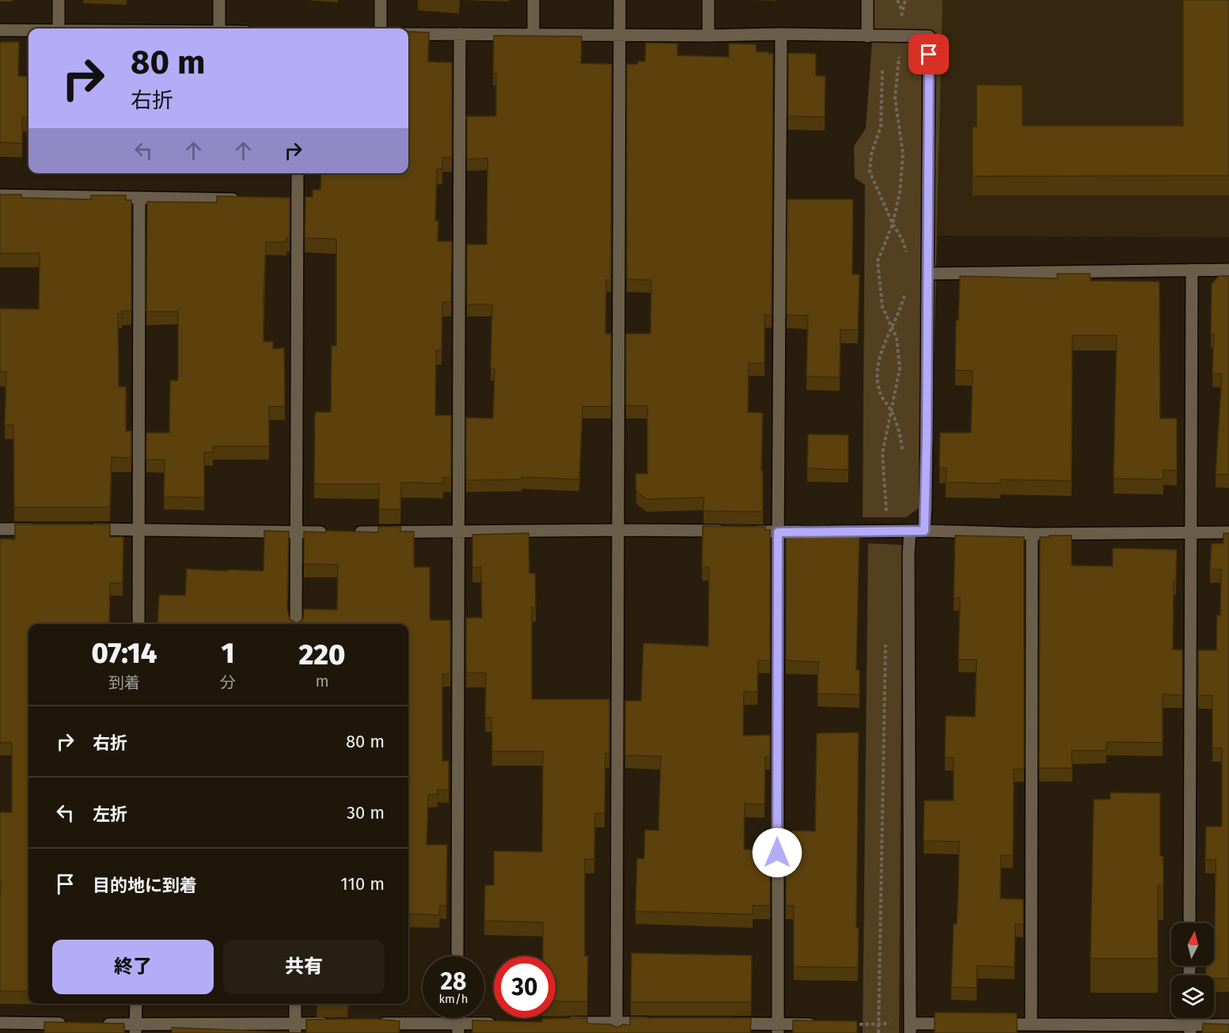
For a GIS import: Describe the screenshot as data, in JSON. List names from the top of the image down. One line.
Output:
{"north":"top","page":{"turn":["80 m","右折"],"eta":["07:14","到着","1","分","220","m"],"list":[{"name":"右折","value":"80 m"},{"name":"左折","value":"30 m"},{"name":"目的地に到着","value":"110 m"}],"buttons":["終了","共有"],"speed":"28 km/h","limit":"30"}}
